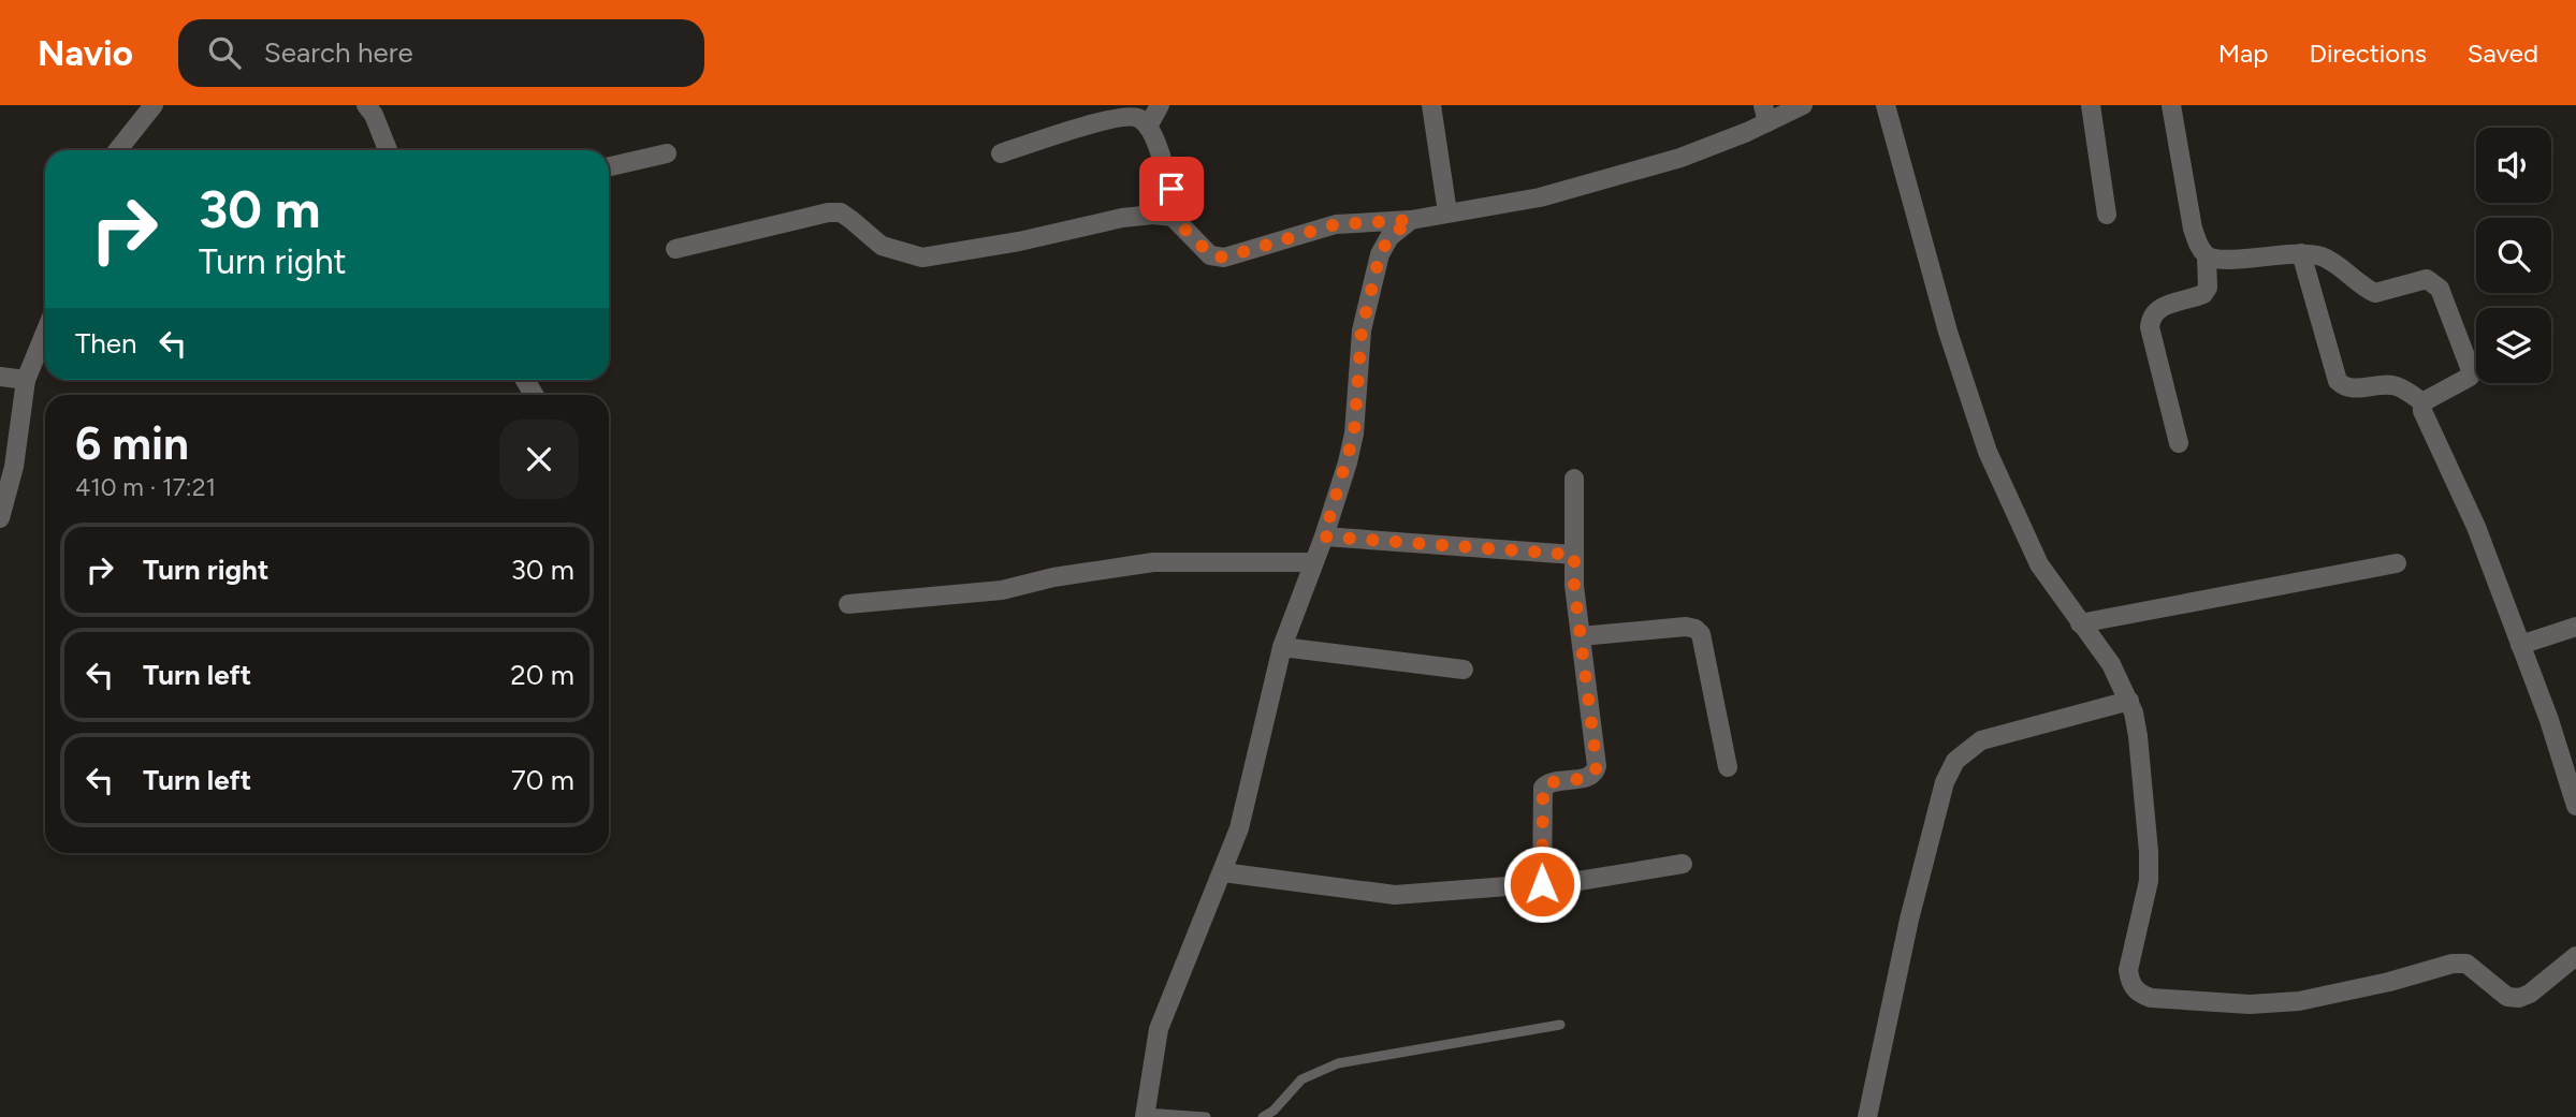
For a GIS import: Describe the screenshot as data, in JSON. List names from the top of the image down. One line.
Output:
{"page":{"header":"Navio","search":"Search here","nav":["Map","Directions","Saved"],"turn":["30 m","Turn right"],"then":"Then","heading":["6 min","410 m · 17:21"],"list":[{"name":"Turn right","value":"30 m"},{"name":"Turn left","value":"20 m"},{"name":"Turn left","value":"70 m"}]}}
